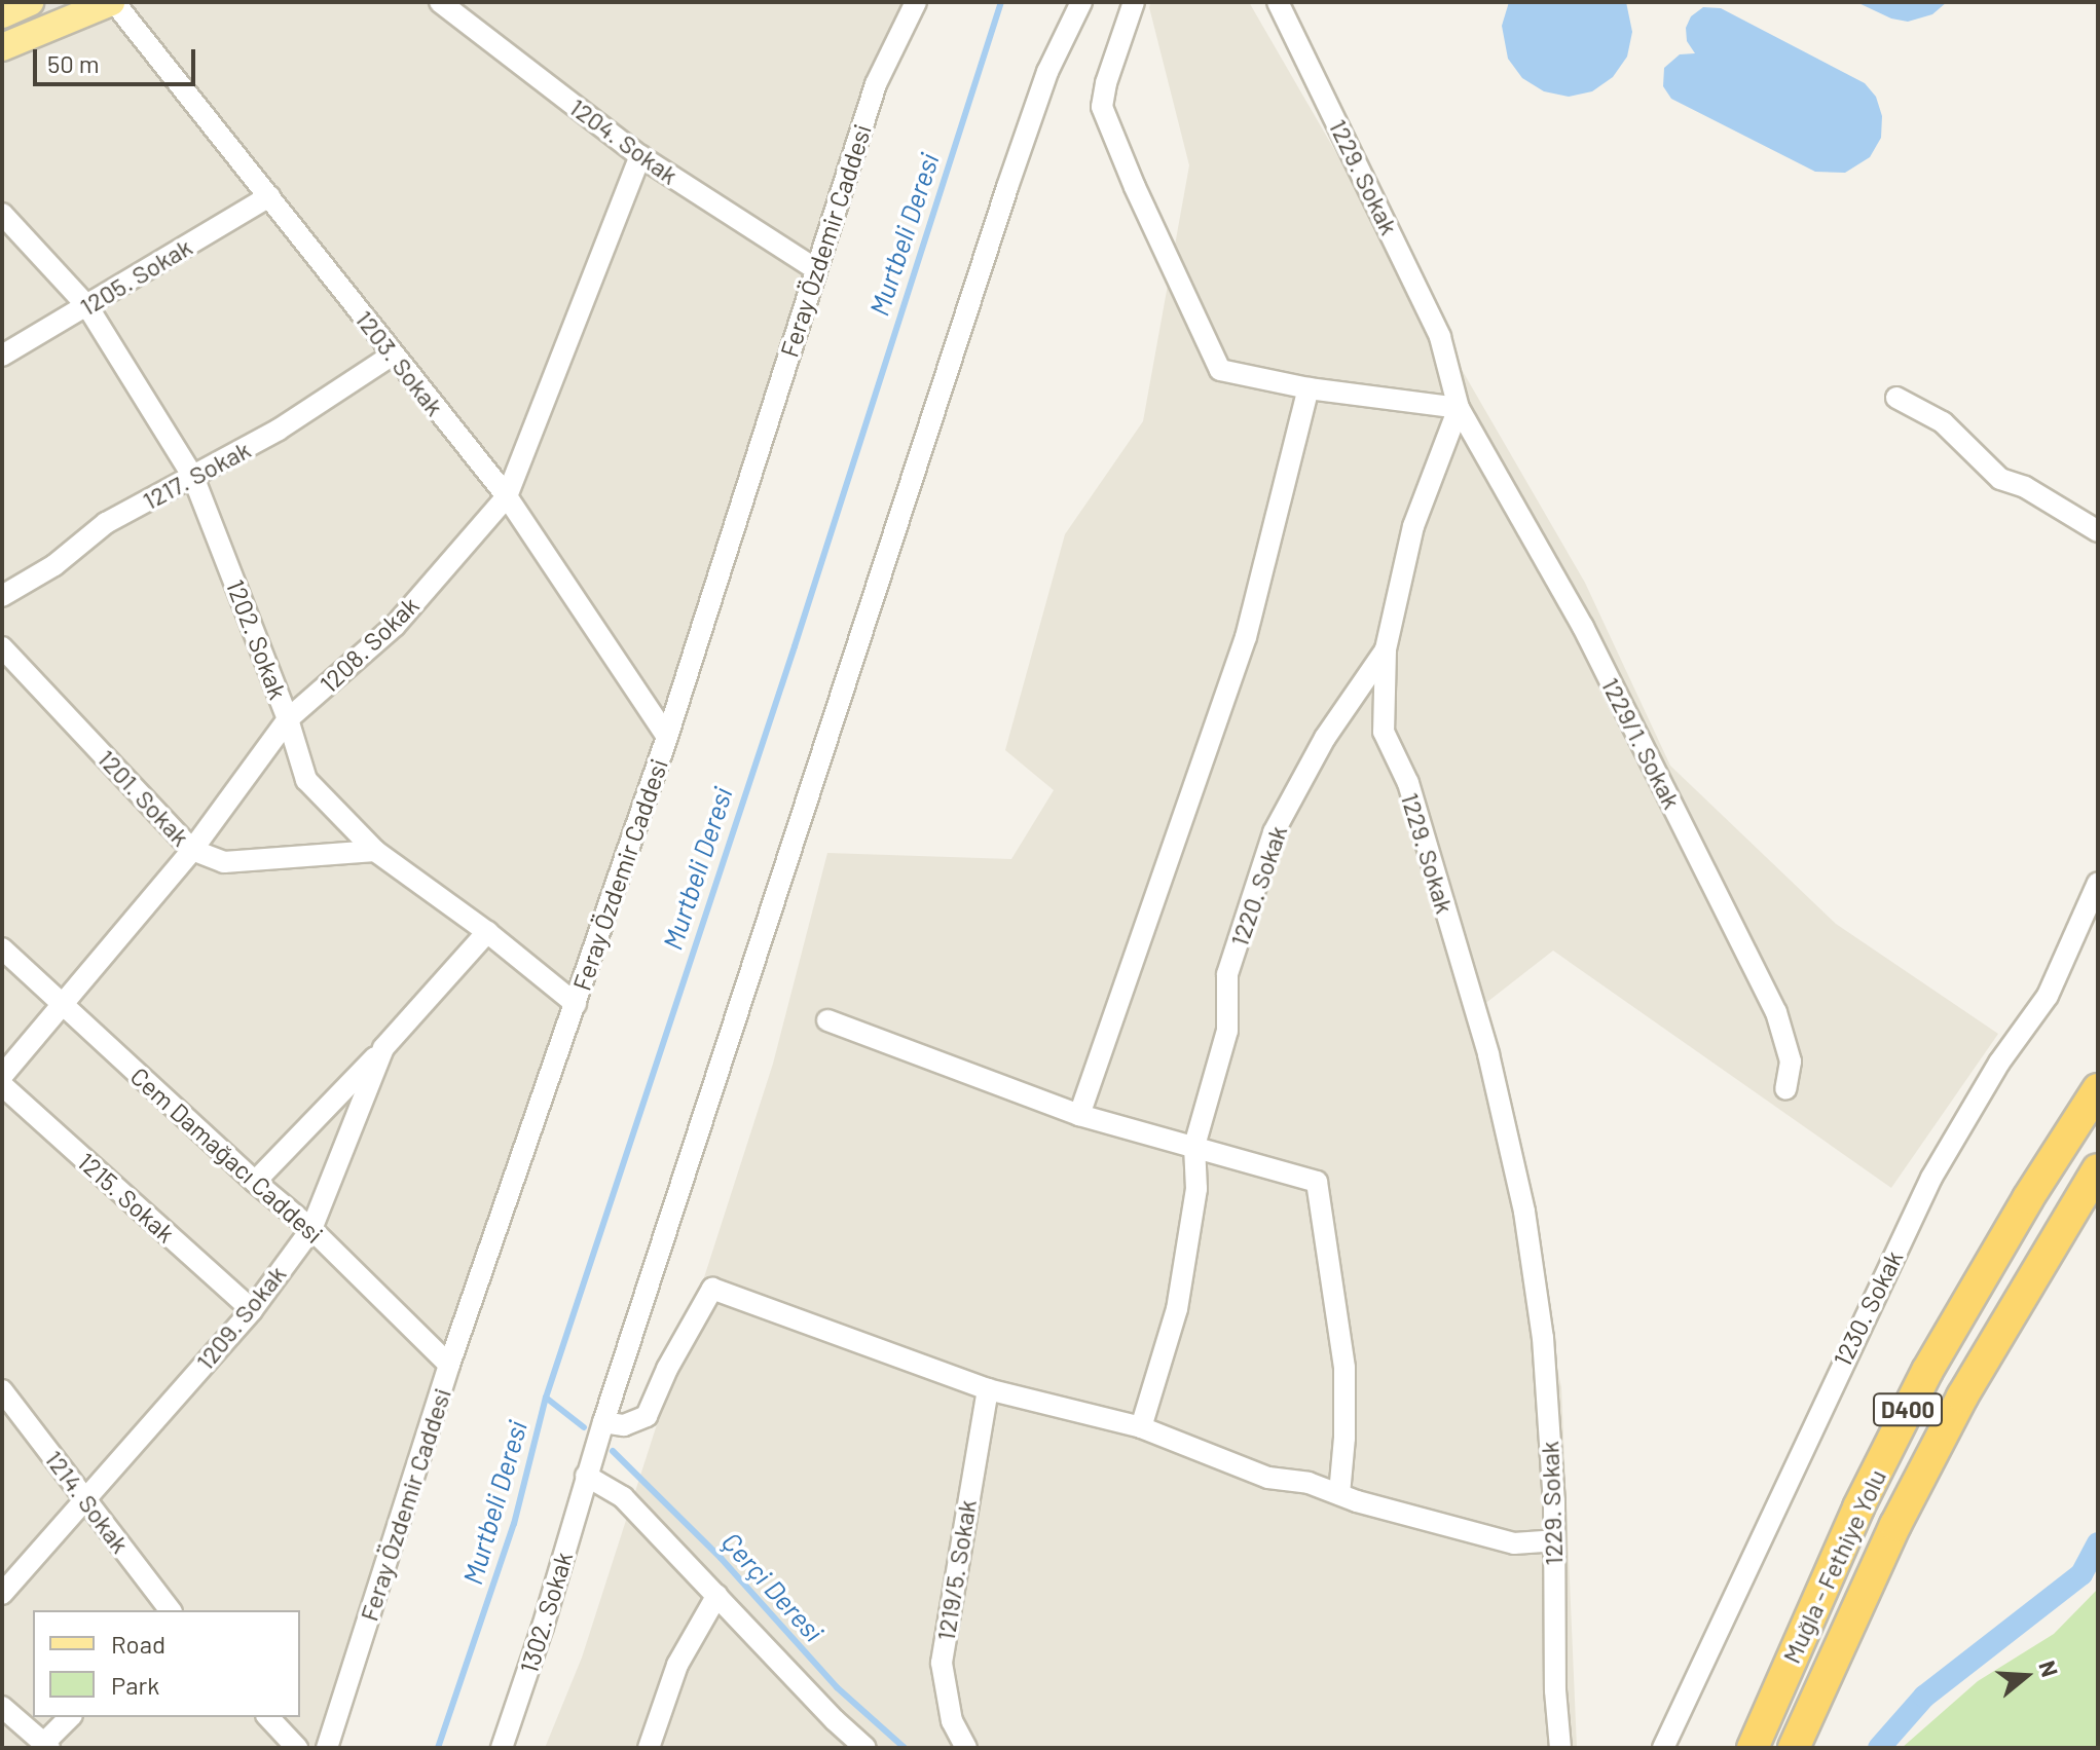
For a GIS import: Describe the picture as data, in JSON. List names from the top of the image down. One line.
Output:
{"streets":{"highway":["D400","Muğla - Fethiye Yolu"],"street":["1204. Sokak","1229. Sokak","Feray Özdemir Caddesi","1205. Sokak","1203. Sokak","1217. Sokak","1202. Sokak","1208. Sokak","1229/1. Sokak","1201. Sokak","1220. Sokak","Cem Damağacı Caddesi","1215. Sokak","1230. Sokak","1209. Sokak","1214. Sokak","1219/5. Sokak","1302. Sokak"]},"crossings":[["1204. Sokak","Feray Özdemir Caddesi"],["1204. Sokak","1208. Sokak"],["1229. Sokak","1229/1. Sokak"],["1229. Sokak","1220. Sokak"],["Feray Özdemir Caddesi","1203. Sokak"],["Feray Özdemir Caddesi","1202. Sokak"],["Feray Özdemir Caddesi","Cem Damağacı Caddesi"],["1205. Sokak","1203. Sokak"],["1205. Sokak","1202. Sokak"],["1203. Sokak","1217. Sokak"],["1203. Sokak","1208. Sokak"],["1217. Sokak","1202. Sokak"],["1202. Sokak","1208. Sokak"],["1202. Sokak","1201. Sokak"],["1202. Sokak","1209. Sokak"],["1208. Sokak","1201. Sokak"],["1208. Sokak","Cem Damağacı Caddesi"],["Cem Damağacı Caddesi","1209. Sokak"],["1215. Sokak","1209. Sokak"],["1209. Sokak","1214. Sokak"]],"water":["Murtbeli Deresi","Çerçi Deresi"],"legend":["Road","Park"],"scale_bar":"50 m","north":"right"}
